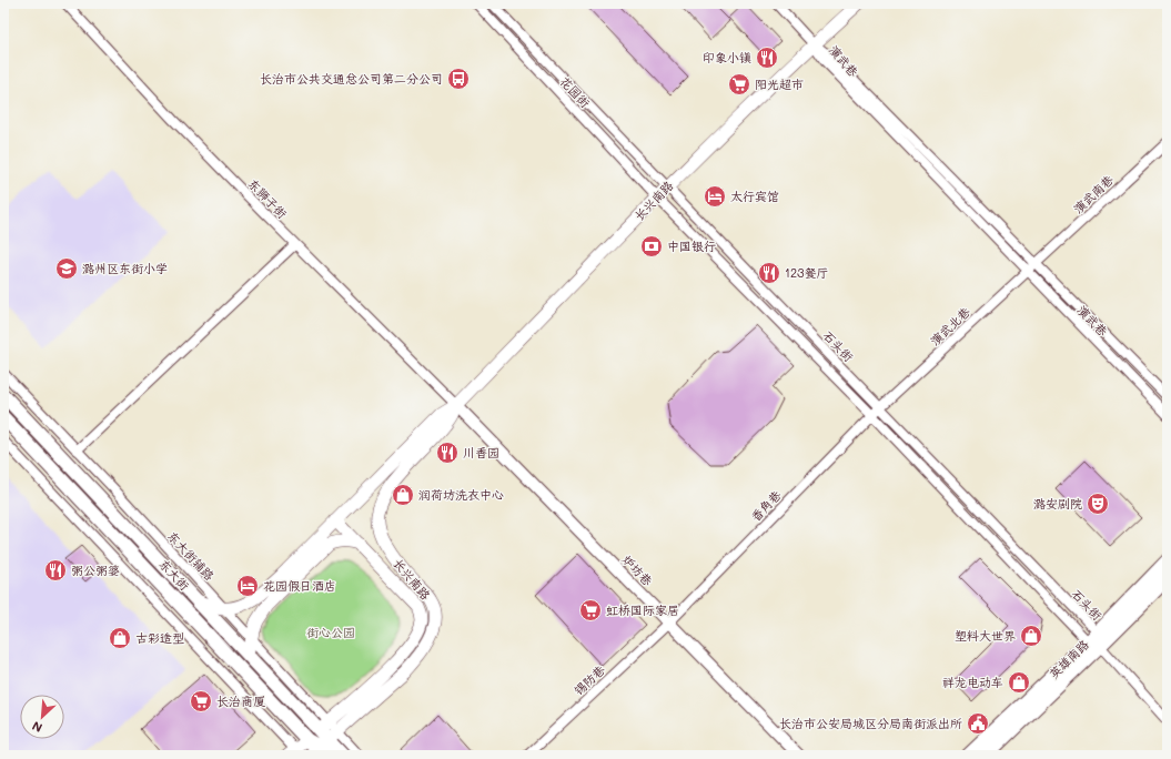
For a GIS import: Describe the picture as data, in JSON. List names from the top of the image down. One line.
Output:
{"streets":{"main road":["长兴南路","东大街","英雄南路"],"street":["演武巷","花园街","演武南巷","东狮子街","演武北巷","石头街","香角巷","东大街辅路","炉坊巷","锡防巷"]},"crossings":[["演武巷","演武南巷"],["演武巷","长兴南路"],["演武巷","演武北巷"],["花园街","长兴南路"],["花园街","石头街"],["演武南巷","演武北巷"],["东狮子街","长兴南路"],["东狮子街","炉坊巷"],["长兴南路","石头街"],["长兴南路","东大街辅路"],["长兴南路","炉坊巷"],["长兴南路","东大街"],["演武北巷","石头街"],["演武北巷","香角巷"],["石头街","香角巷"],["石头街","英雄南路"],["香角巷","炉坊巷"],["香角巷","锡防巷"],["东大街辅路","东大街"],["炉坊巷","锡防巷"]],"parks":["街心公园"],"places":{"restaurant":["印象小镇","123餐厅","川香园","粥公粥婆"],"bus stop":["长治市公共交通总公司第二分公司"],"supermarket":["阳光超市","虹桥国际家居","长治商厦"],"hotel":["太行宾馆","花园假日酒店"],"bank":["中国银行"],"school or university":["潞州区东街小学"],"shop":["润荷坊洗衣中心","塑料大世界","古彩造型","祥龙电动车"],"theatre":["潞安剧院"],"public building":["长治市公安局城区分局南街派出所"]},"north":"bottom left"}
